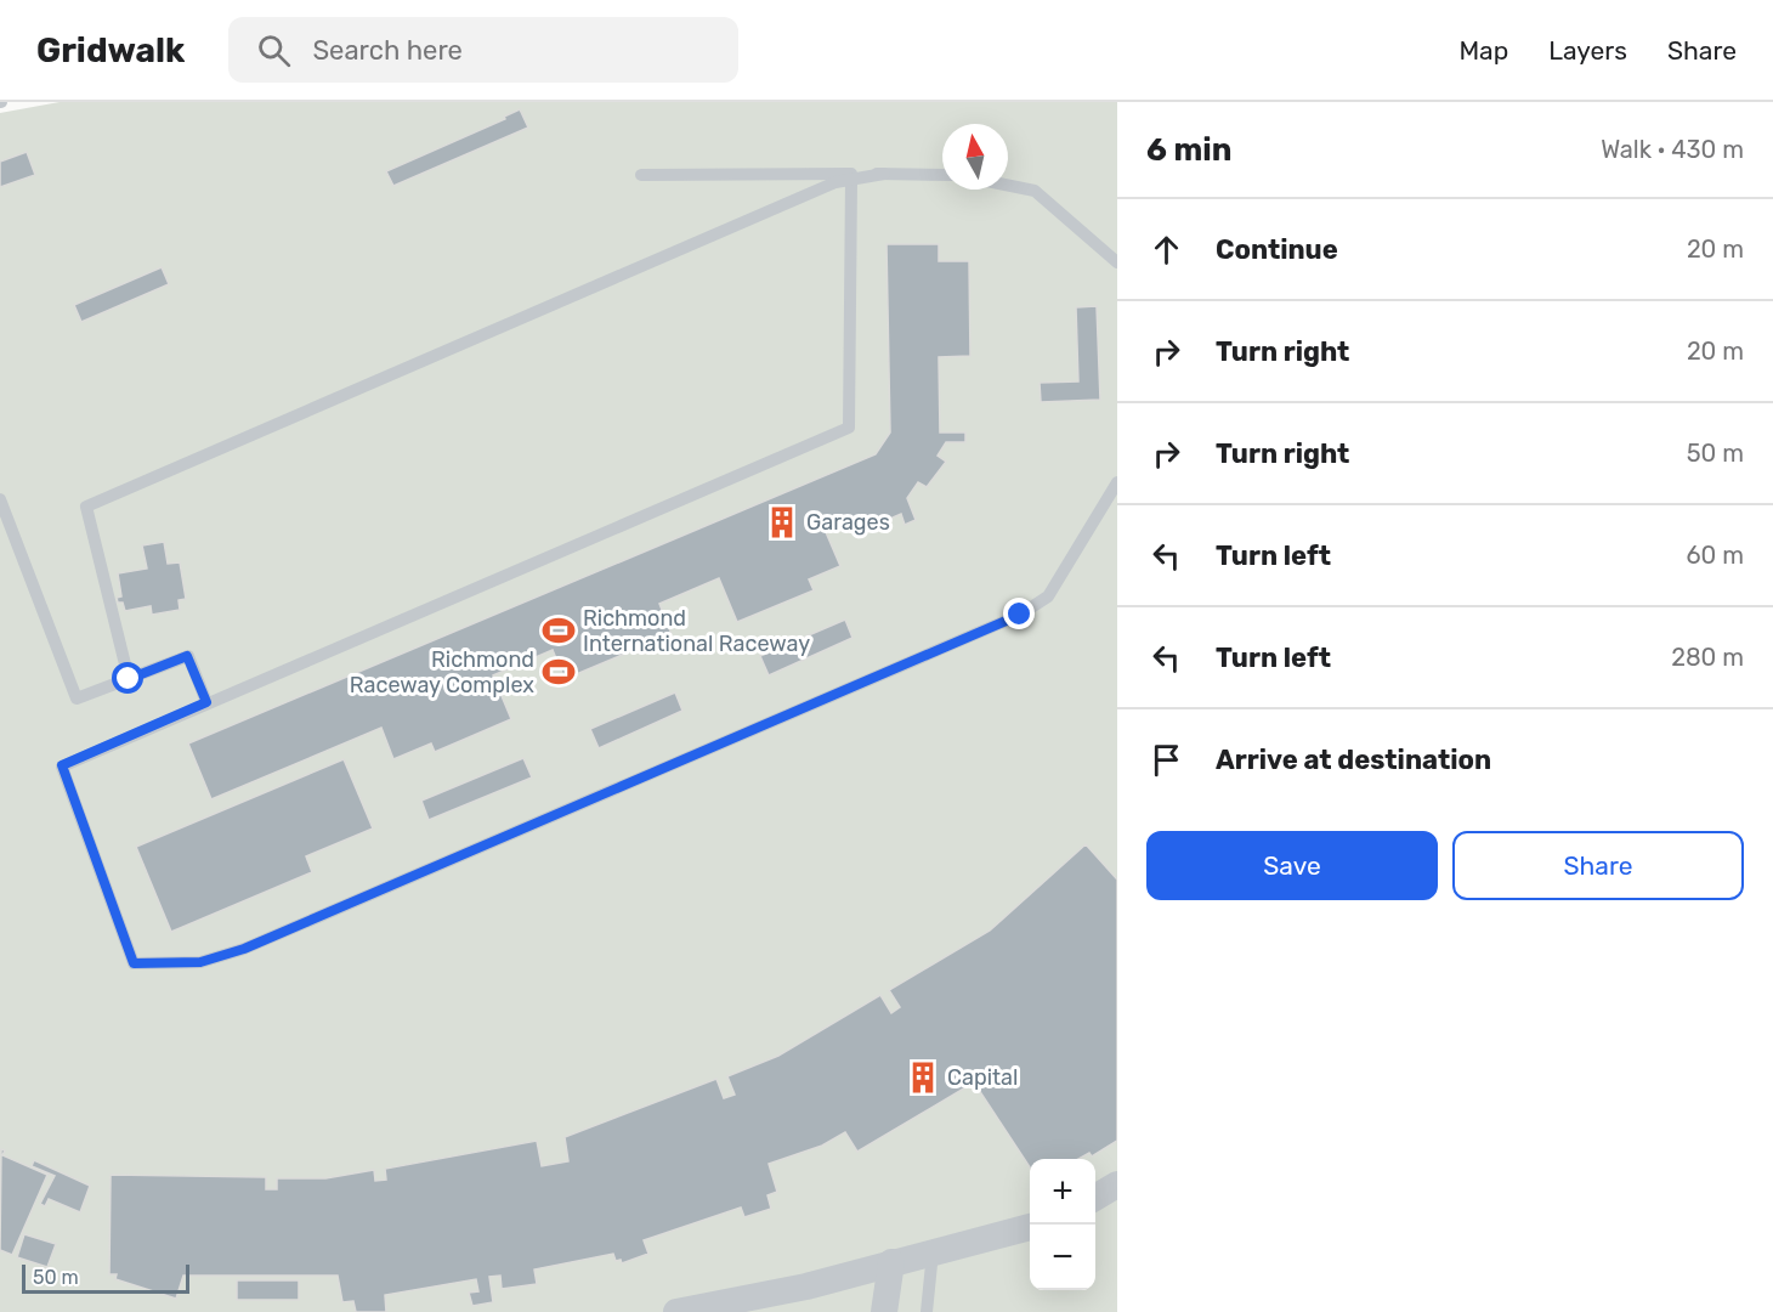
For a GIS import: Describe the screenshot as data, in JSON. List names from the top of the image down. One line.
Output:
{"places":{"building":["Garages","Capital"],"sports":["Richmond International Raceway","Richmond Raceway Complex"]},"scale_bar":"50 m","north":"top","page":{"header":"Gridwalk","search":"Search here","nav":["Map","Layers","Share"],"heading":["6 min","Walk · 430 m"],"list":[["Continue","20 m"],["Turn right","20 m"],["Turn right","50 m"],["Turn left","60 m"],["Turn left","280 m"],"Arrive at destination"],"buttons":["Save","Share"],"map_buttons":["+","−"],"scale":"50 m"}}
